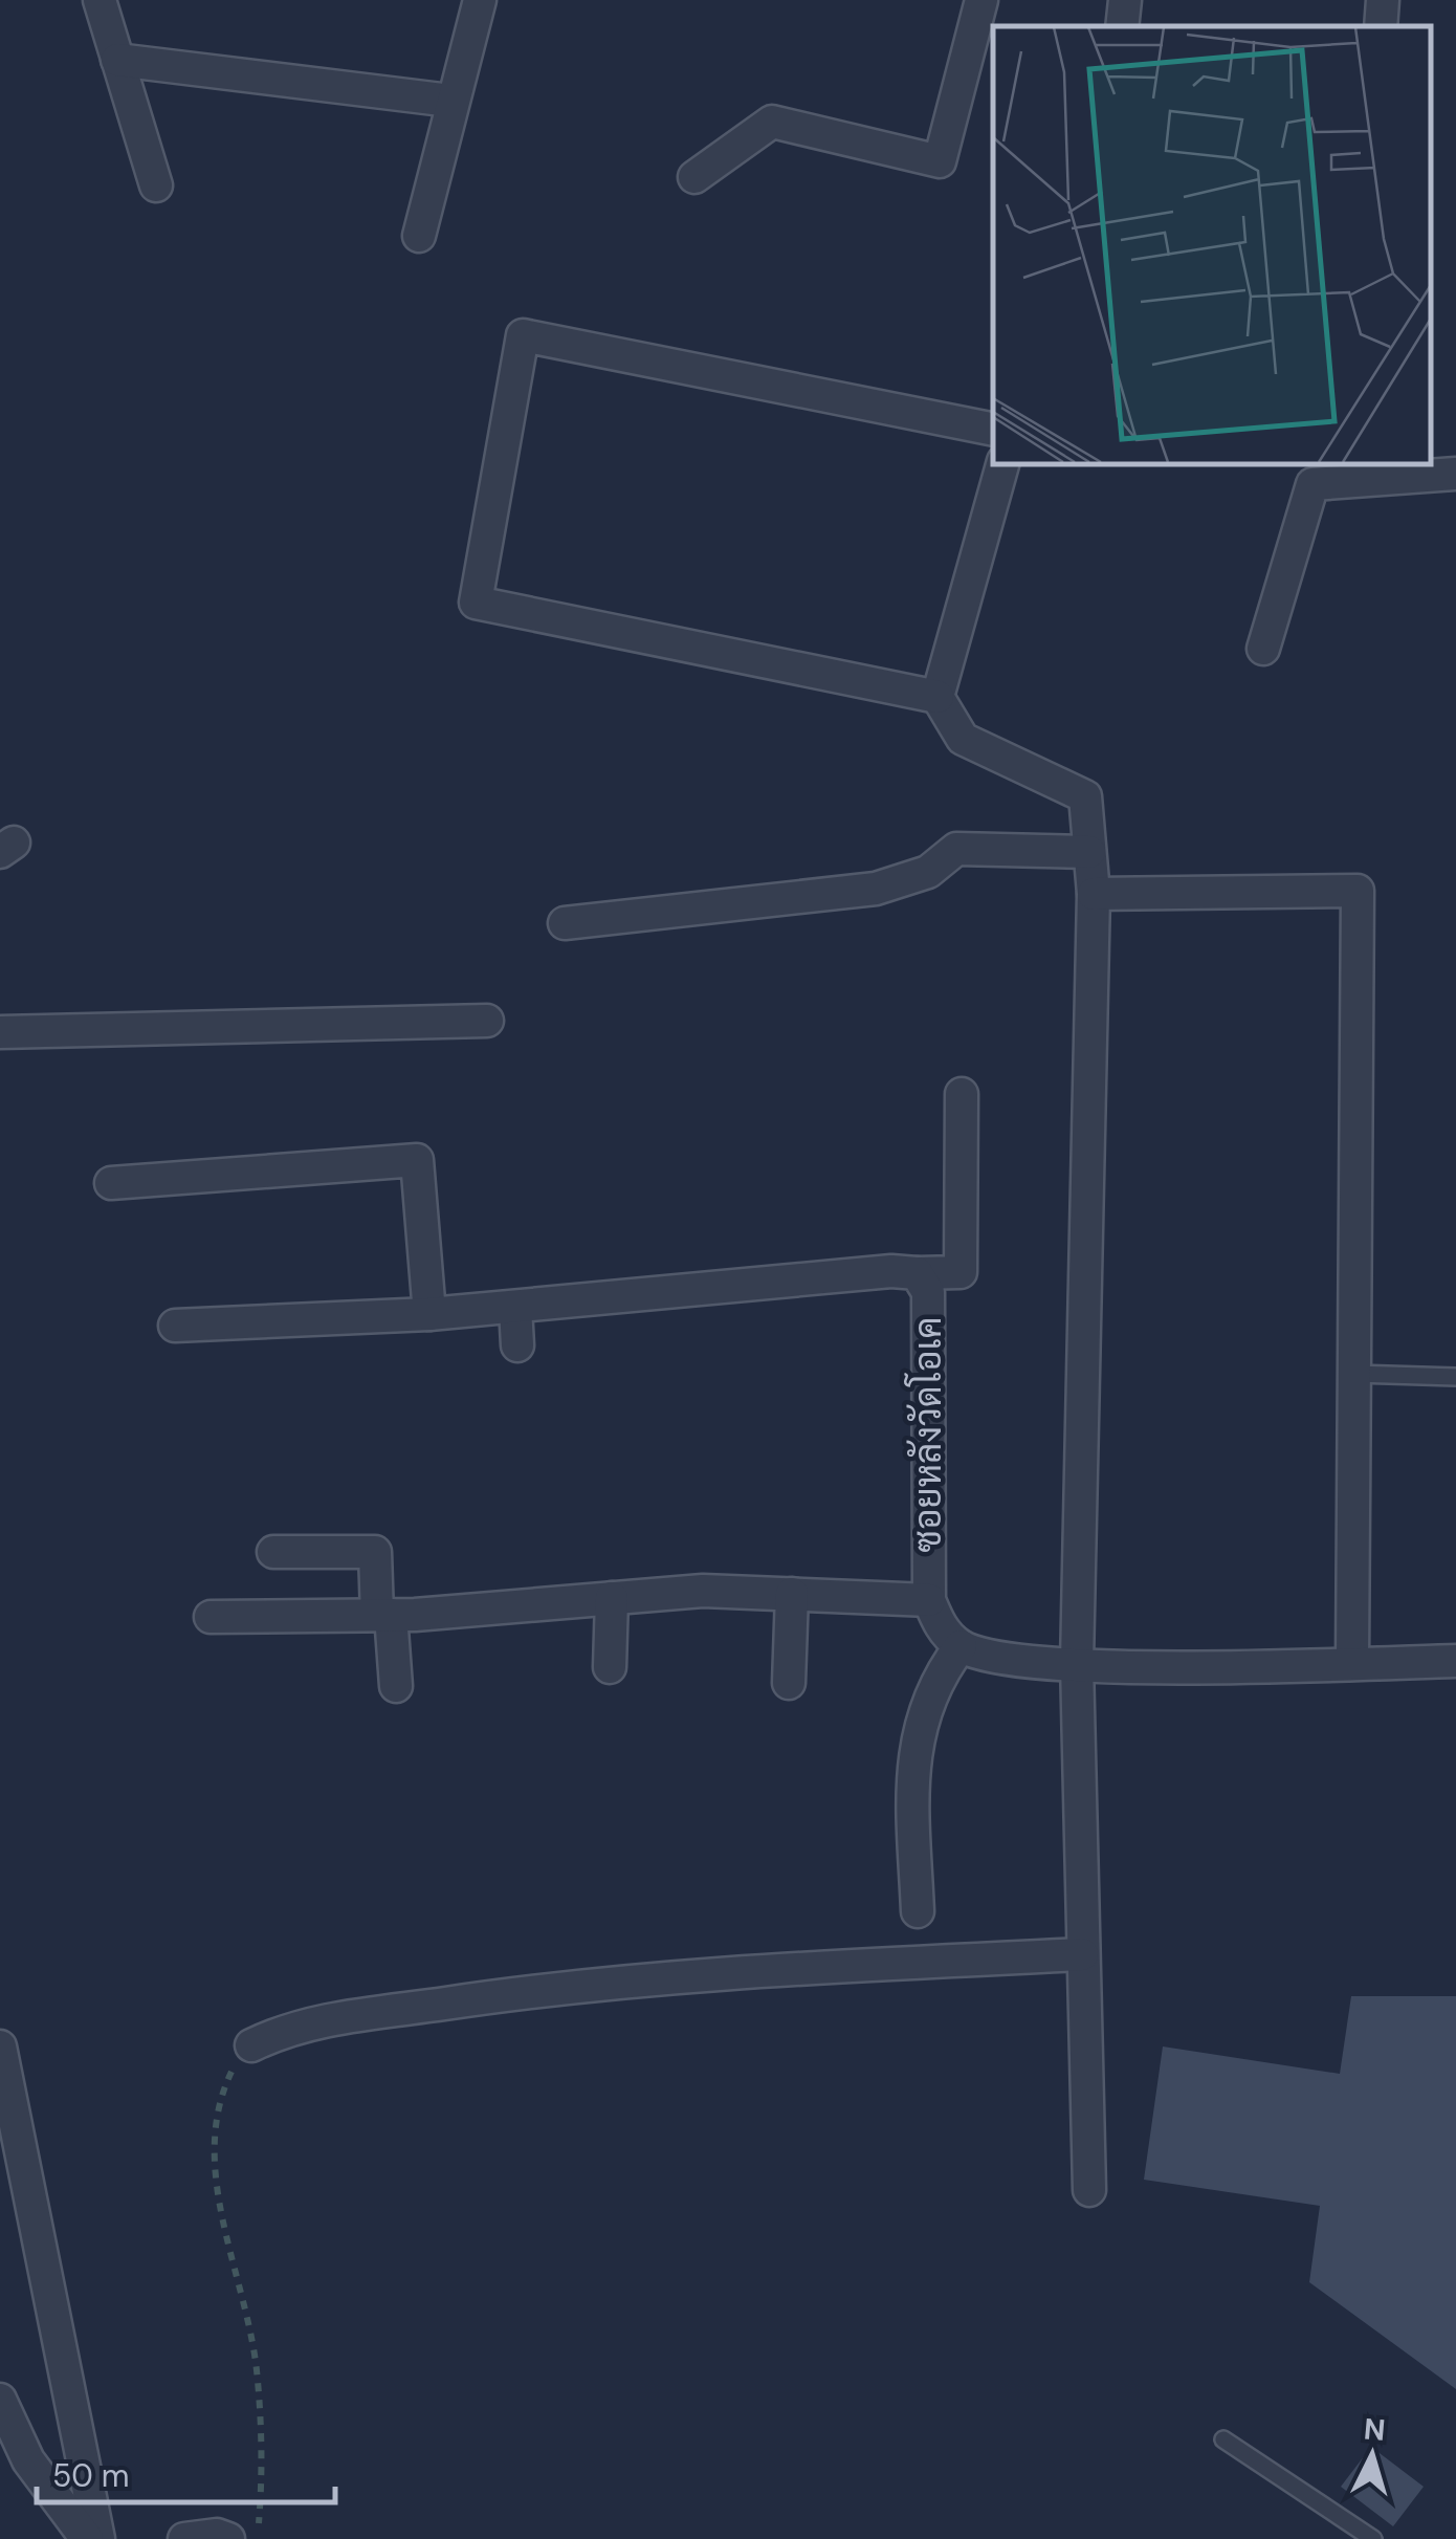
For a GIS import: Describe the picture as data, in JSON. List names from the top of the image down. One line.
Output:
{"streets":{"street":["ซอยหลังวัดโอเค"]},"scale_bar":"50 m","north":"top"}
